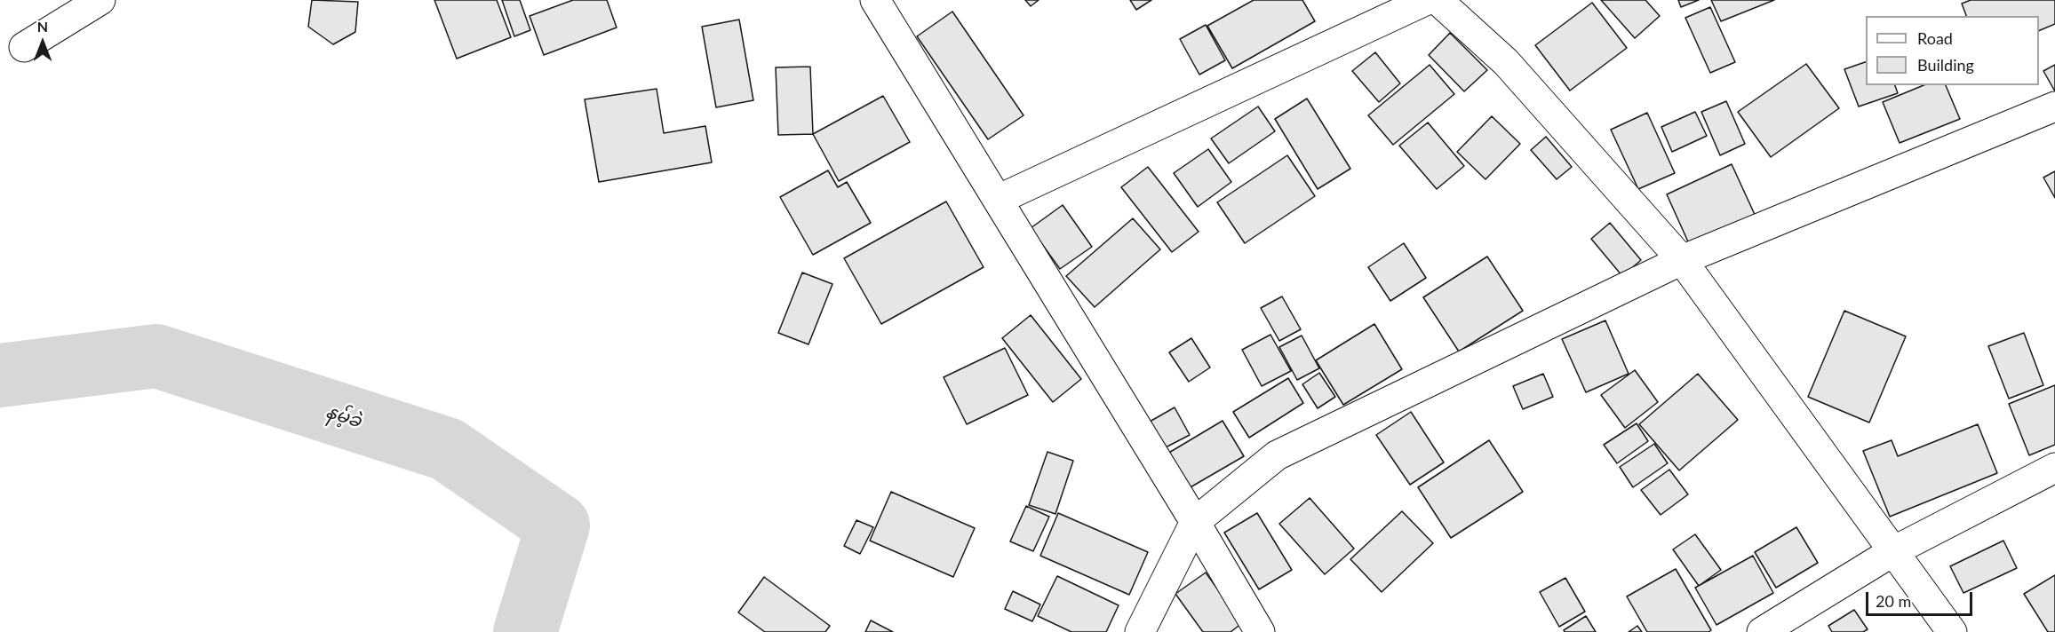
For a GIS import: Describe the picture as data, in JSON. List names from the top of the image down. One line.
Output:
{"water":["နမ့်ခဲ"],"legend":["Road","Building"],"scale_bar":"20 m","north":"top"}
